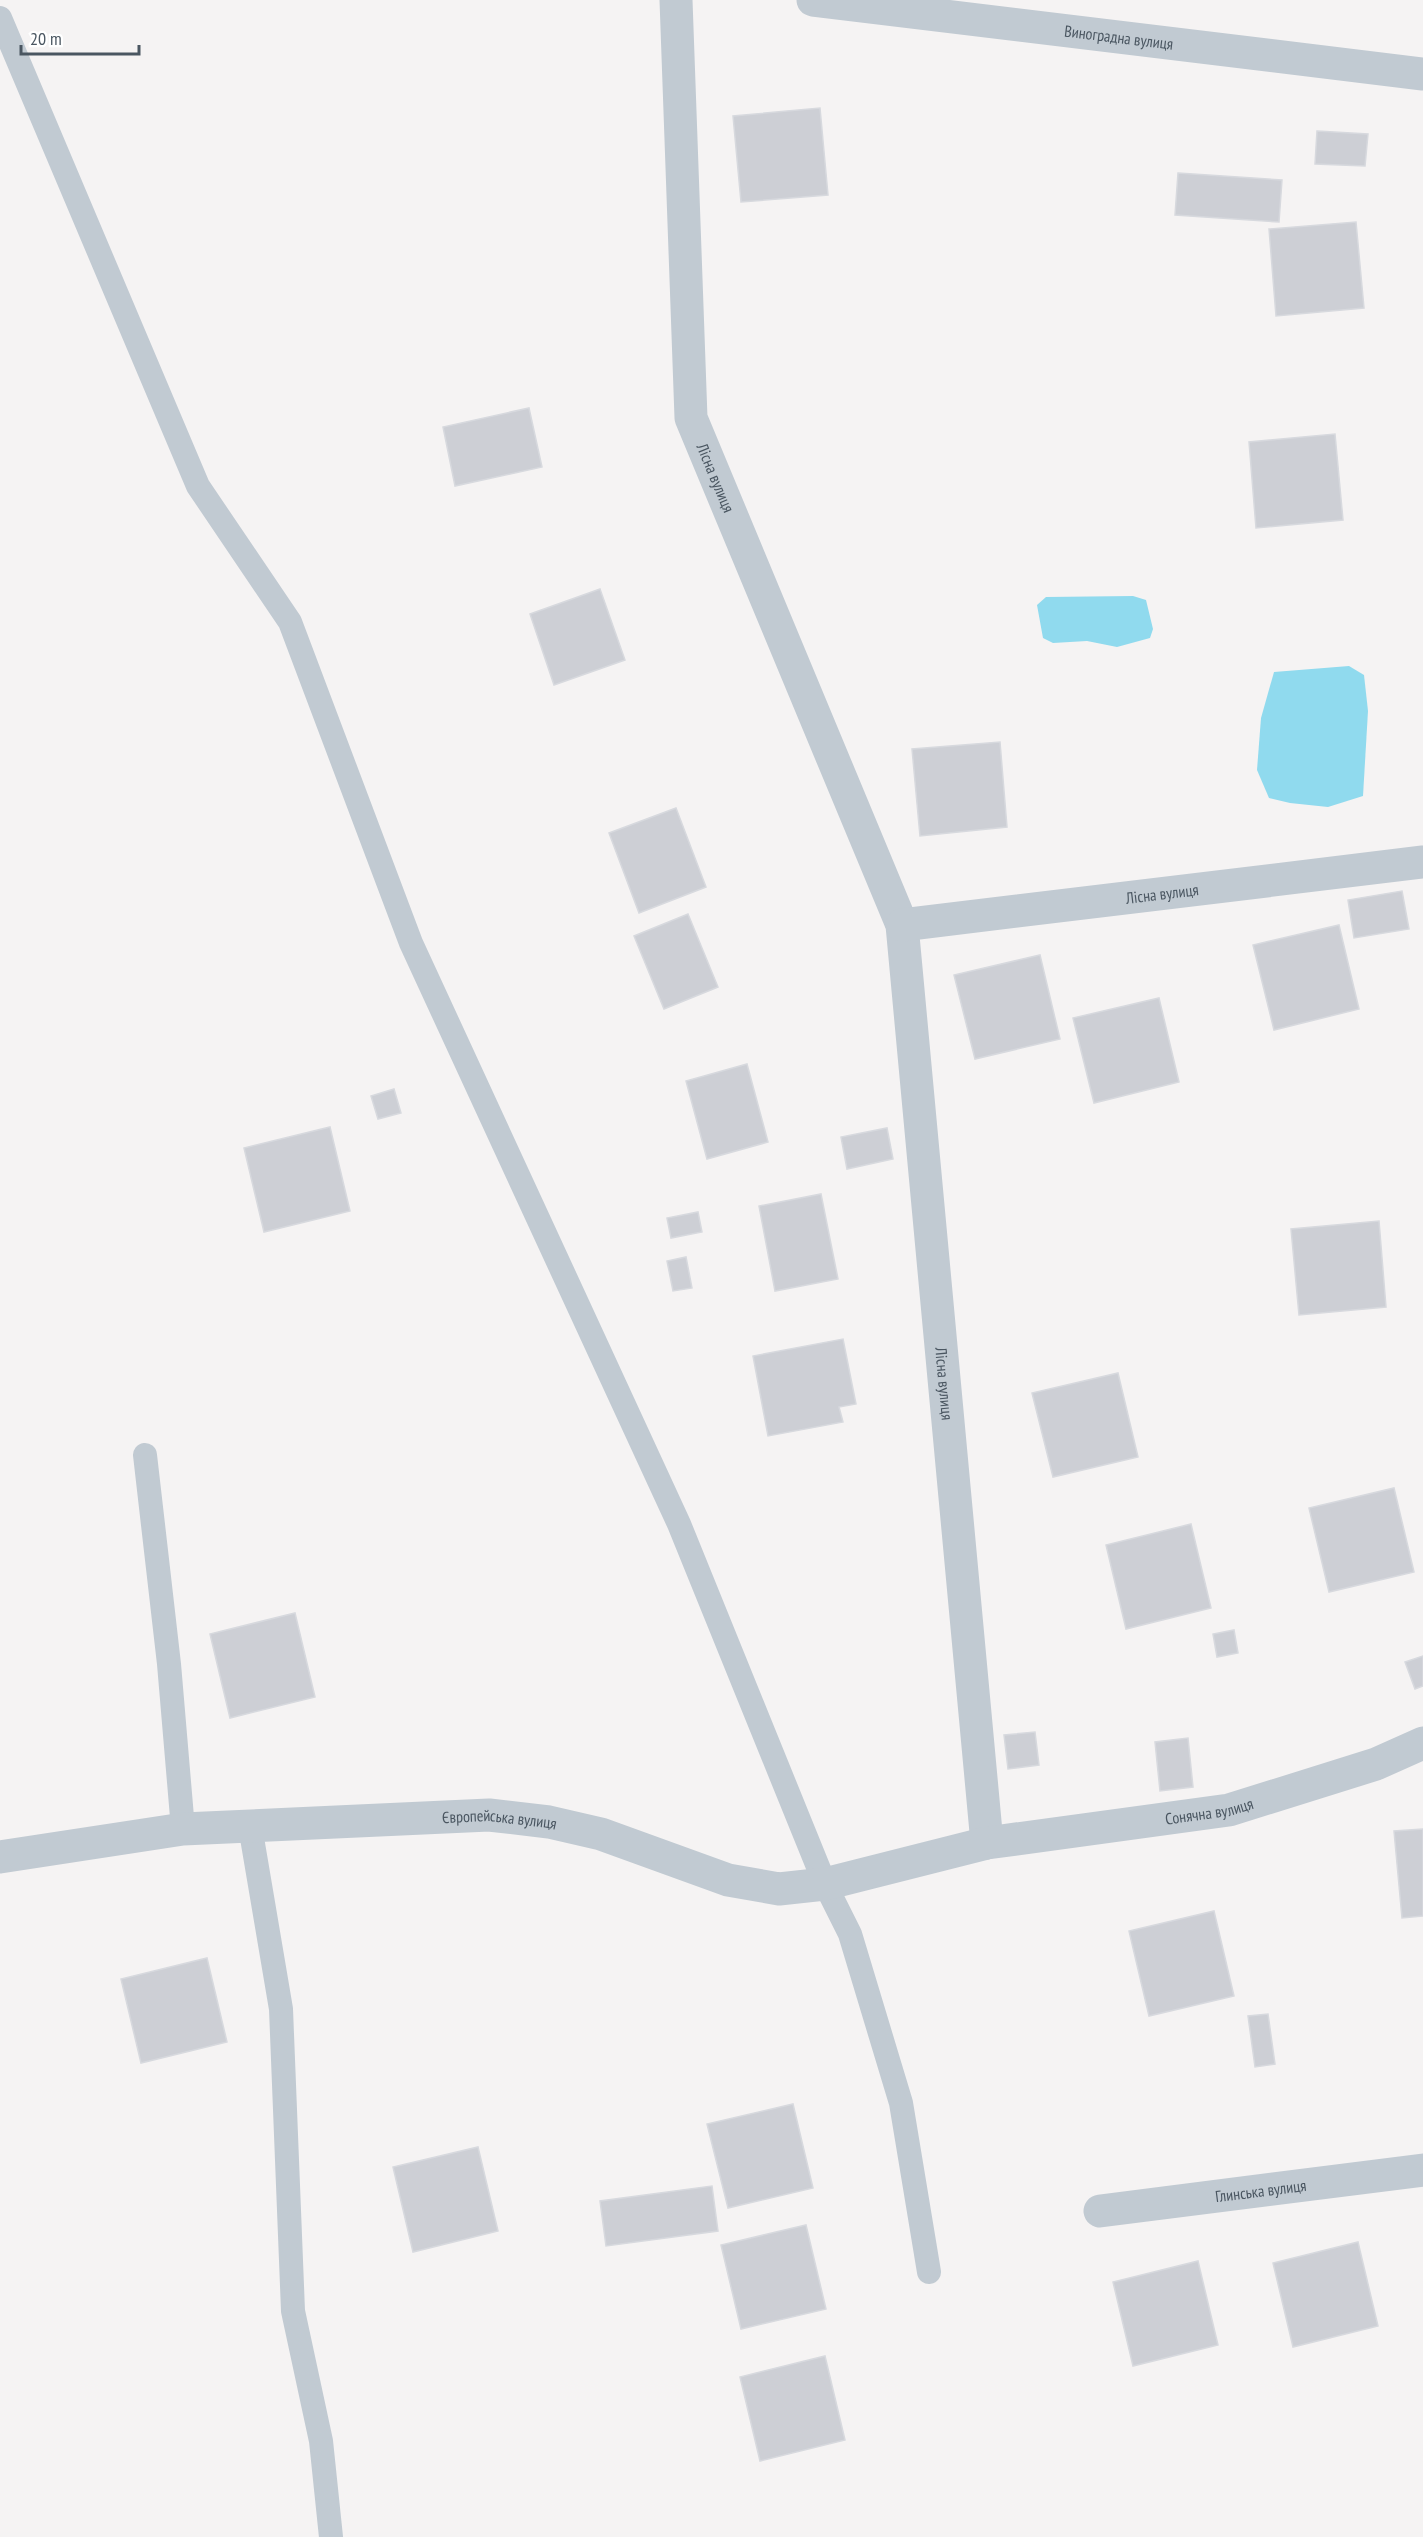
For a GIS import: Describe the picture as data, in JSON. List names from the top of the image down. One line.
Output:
{"streets":{"street":["Виноградна вулиця","Лісна вулиця","Сонячна вулиця","Європейська вулиця","Глинська вулиця"]},"crossings":[["Лісна вулиця","Сонячна вулиця"],["Лісна вулиця","Європейська вулиця"],["Сонячна вулиця","Європейська вулиця"]],"scale_bar":"20 m"}
